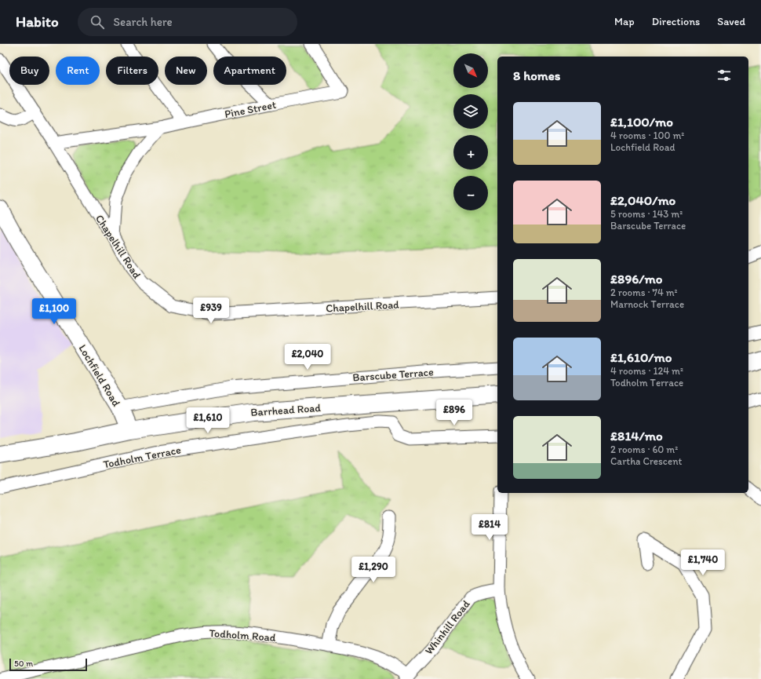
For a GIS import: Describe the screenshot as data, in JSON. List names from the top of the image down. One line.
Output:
{"streets":{"main road":["Barrhead Road"],"street":["Pine Street","Chapelhill Road","Barscube Terrace","Lochfield Road","Todholm Terrace","Whinhill Road","Todholm Road"]},"crossings":[["Pine Street","Chapelhill Road"],["Barscube Terrace","Lochfield Road"],["Lochfield Road","Barrhead Road"],["Whinhill Road","Todholm Road"]],"scale_bar":"50 m","north":"bottom right","page":{"header":"Habito","search":"Search here","nav":["Map","Directions","Saved"],"map_buttons":["+","−"],"chip":["Buy","Rent","Filters","New","Apartment"],"heading":"8 homes","list":[{"name":"£1,100/mo","note":"4 rooms · 100 m² · Lochfield Road"},{"name":"£2,040/mo","note":"5 rooms · 143 m² · Barscube Terrace"},{"name":"£896/mo","note":"2 rooms · 74 m² · Marnock Terrace"},{"name":"£1,610/mo","note":"4 rooms · 124 m² · Todholm Terrace"},{"name":"£814/mo","note":"2 rooms · 60 m² · Cartha Crescent"}],"price":["£939","£1,100","£2,040","£896","£1,610","£814","£1,740","£1,290"],"scale":"50 m"}}
